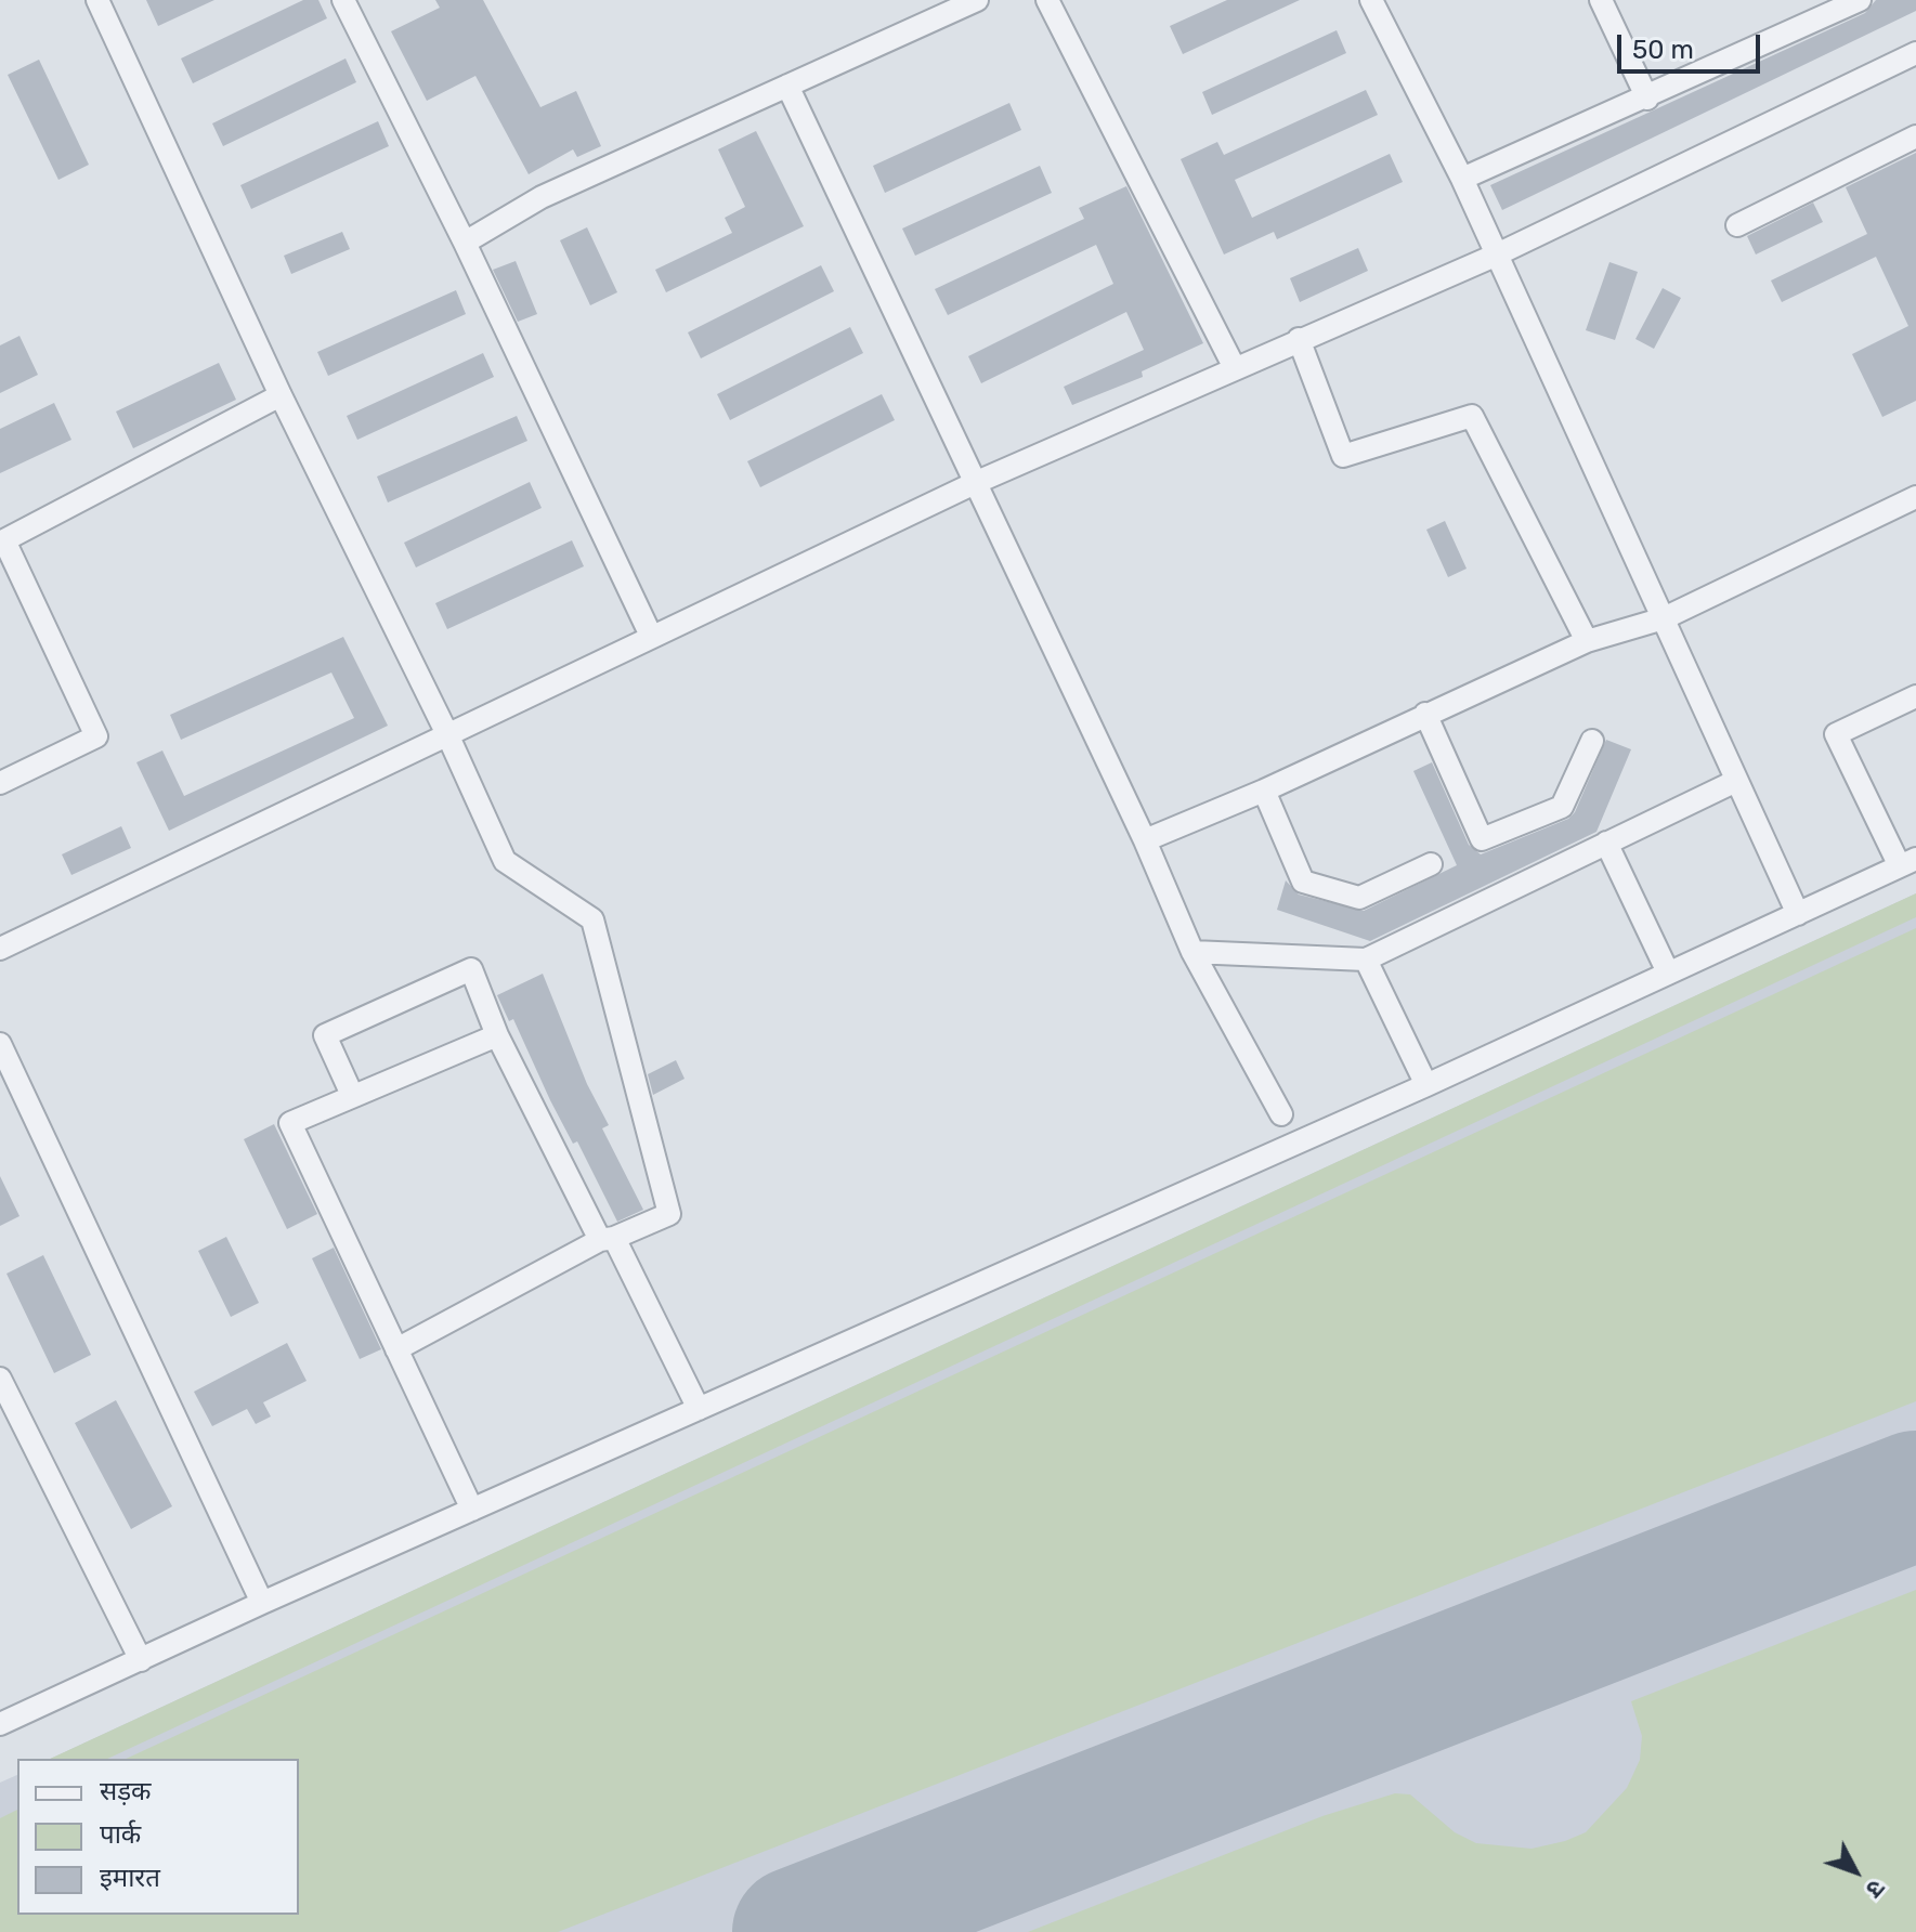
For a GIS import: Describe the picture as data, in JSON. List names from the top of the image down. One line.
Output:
{"legend":["सड़क","पार्क","इमारत"],"scale_bar":"50 m","north":"bottom right"}
